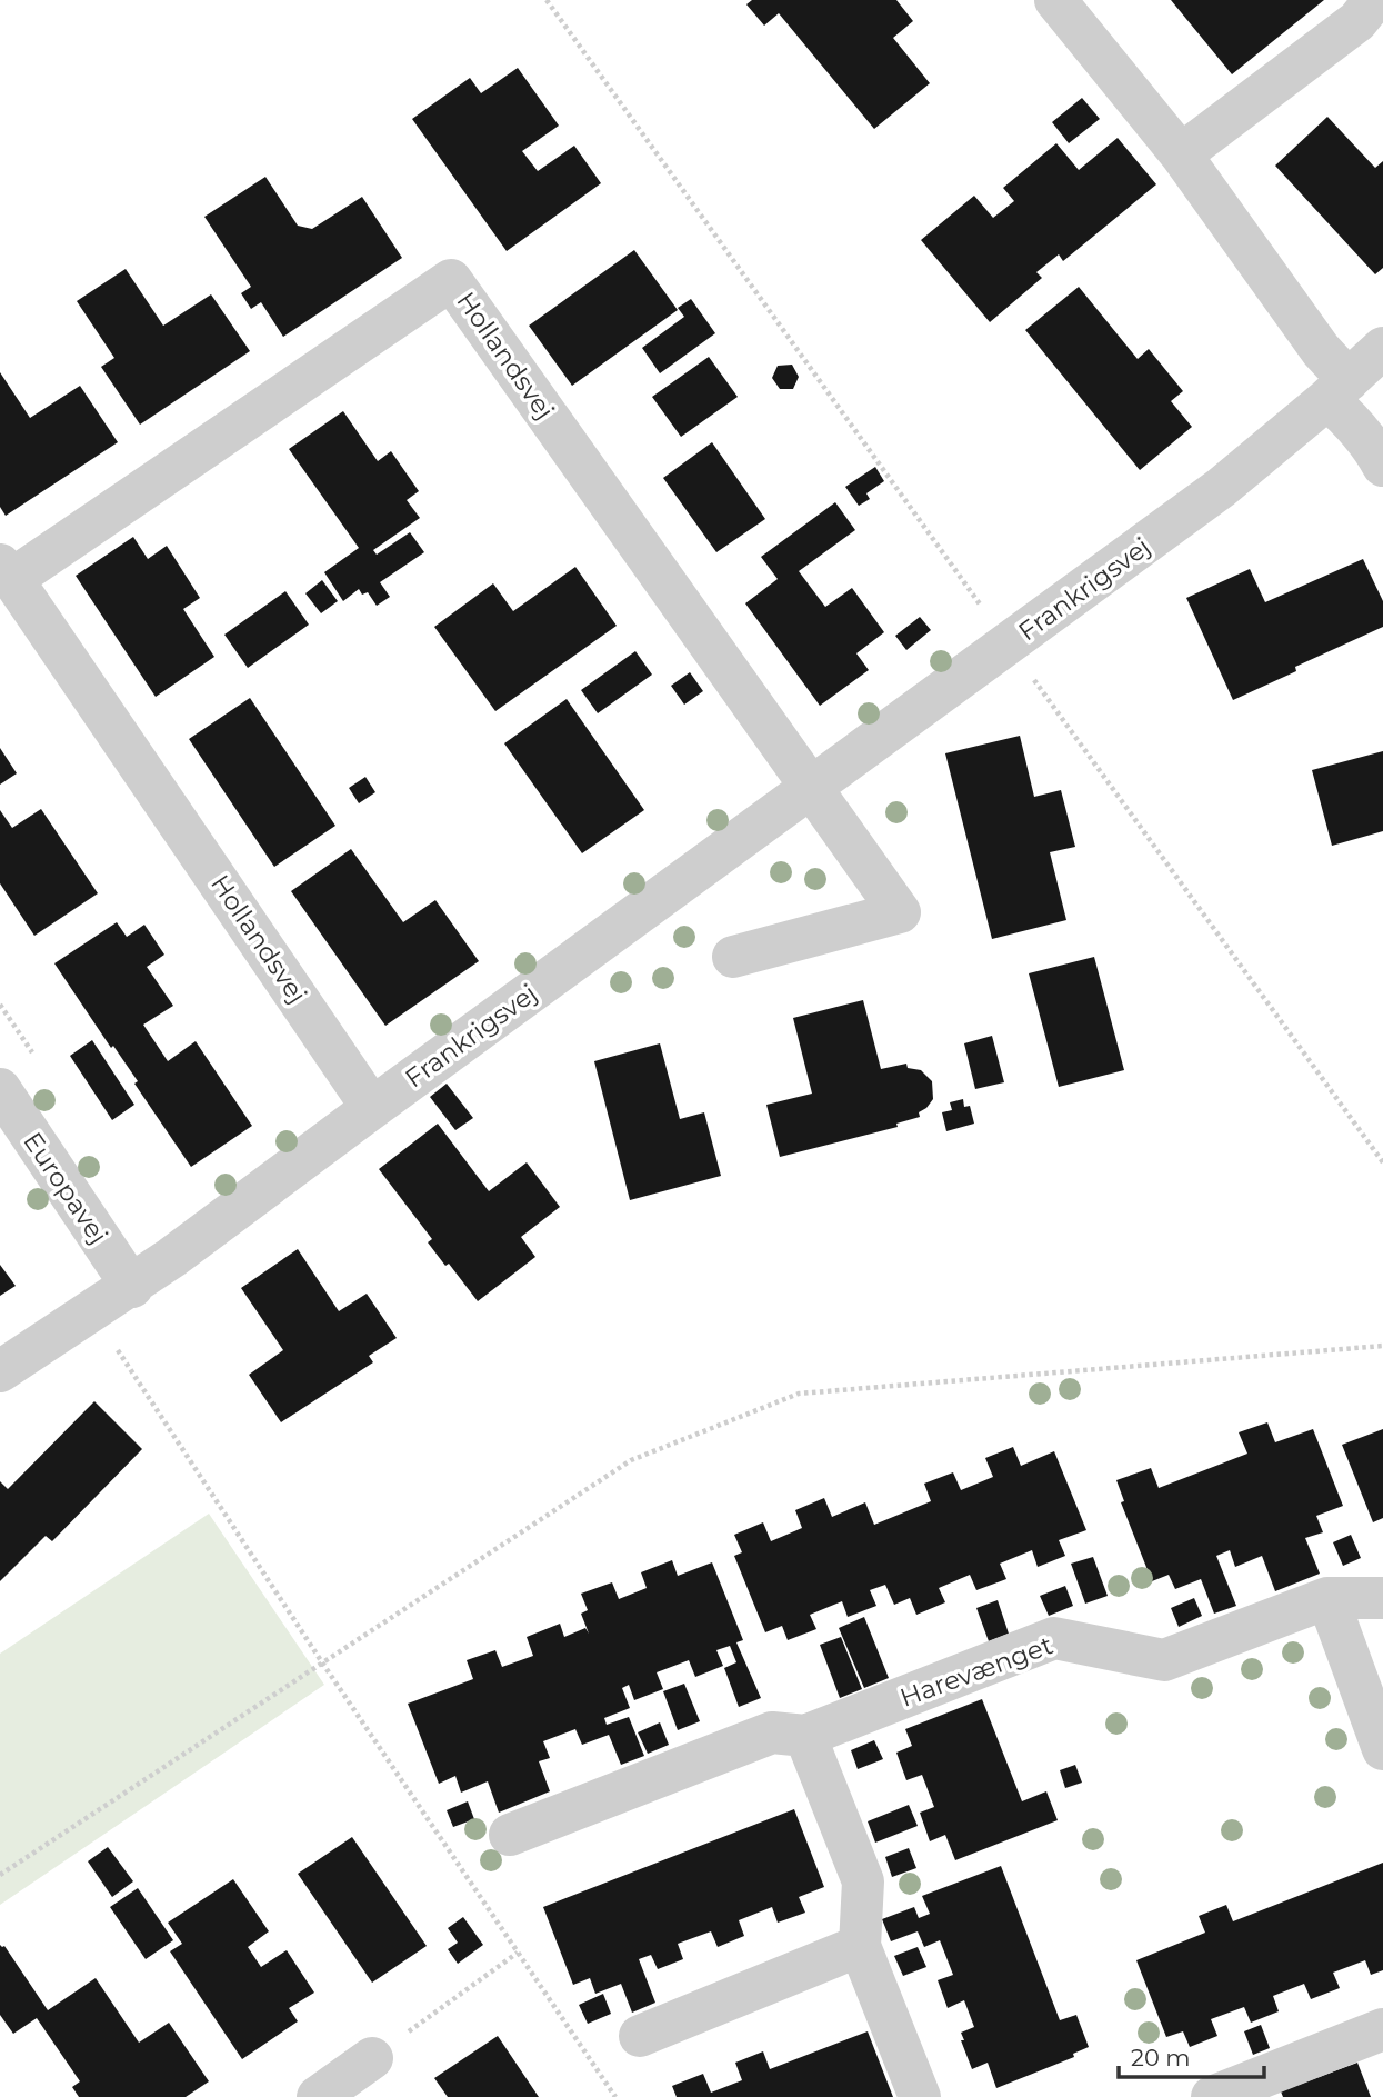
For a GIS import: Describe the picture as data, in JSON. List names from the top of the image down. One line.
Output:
{"streets":{"street":["Hollandsvej","Frankrigsvej","Europavej","Harevænget"]},"crossings":[["Hollandsvej","Frankrigsvej"],["Frankrigsvej","Europavej"]],"scale_bar":"20 m"}
